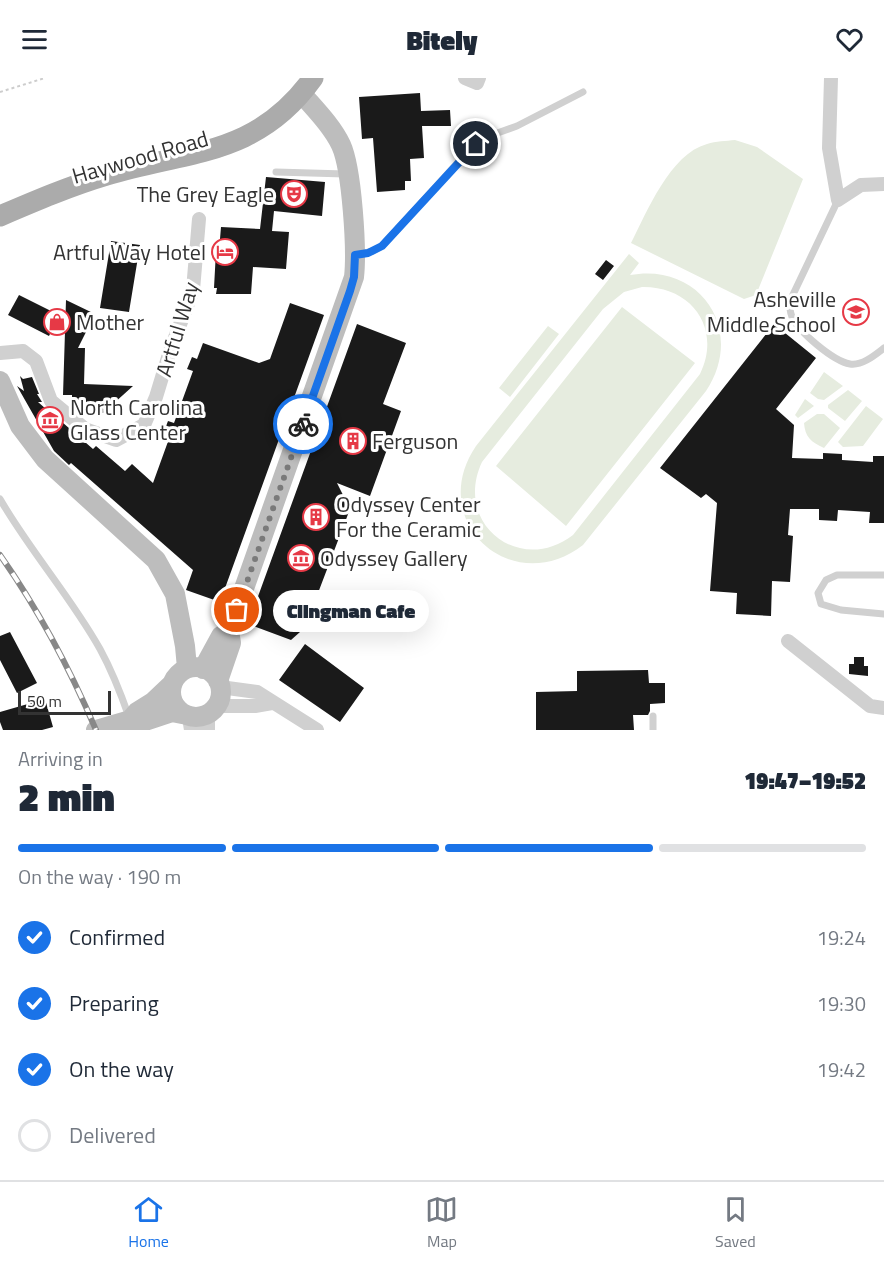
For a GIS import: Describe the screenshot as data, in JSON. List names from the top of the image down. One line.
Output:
{"streets":{"main road":["Haywood Road"],"street":["Artful Way"]},"places":{"theatre":["The Grey Eagle"],"hotel":["Artful Way Hotel"],"school or university":["Asheville Middle School"],"shop":["Mother"],"museum":["North Carolina Glass Center","Odyssey Gallery"],"building":["Ferguson","Odyssey Center For the Ceramic"],"other":["Clingman Cafe"]},"scale_bar":"50 m","page":{"header":"Bitely","bubble":"Clingman Cafe","scale":"50 m","heading":["2 min","Arriving in","19:47–19:52"],"bar":"On the way · 190 m","list":[["Confirmed","19:24"],["Preparing","19:30"],["On the way","19:42"],"Delivered"],"tabs":["Home","Map","Saved"]}}
